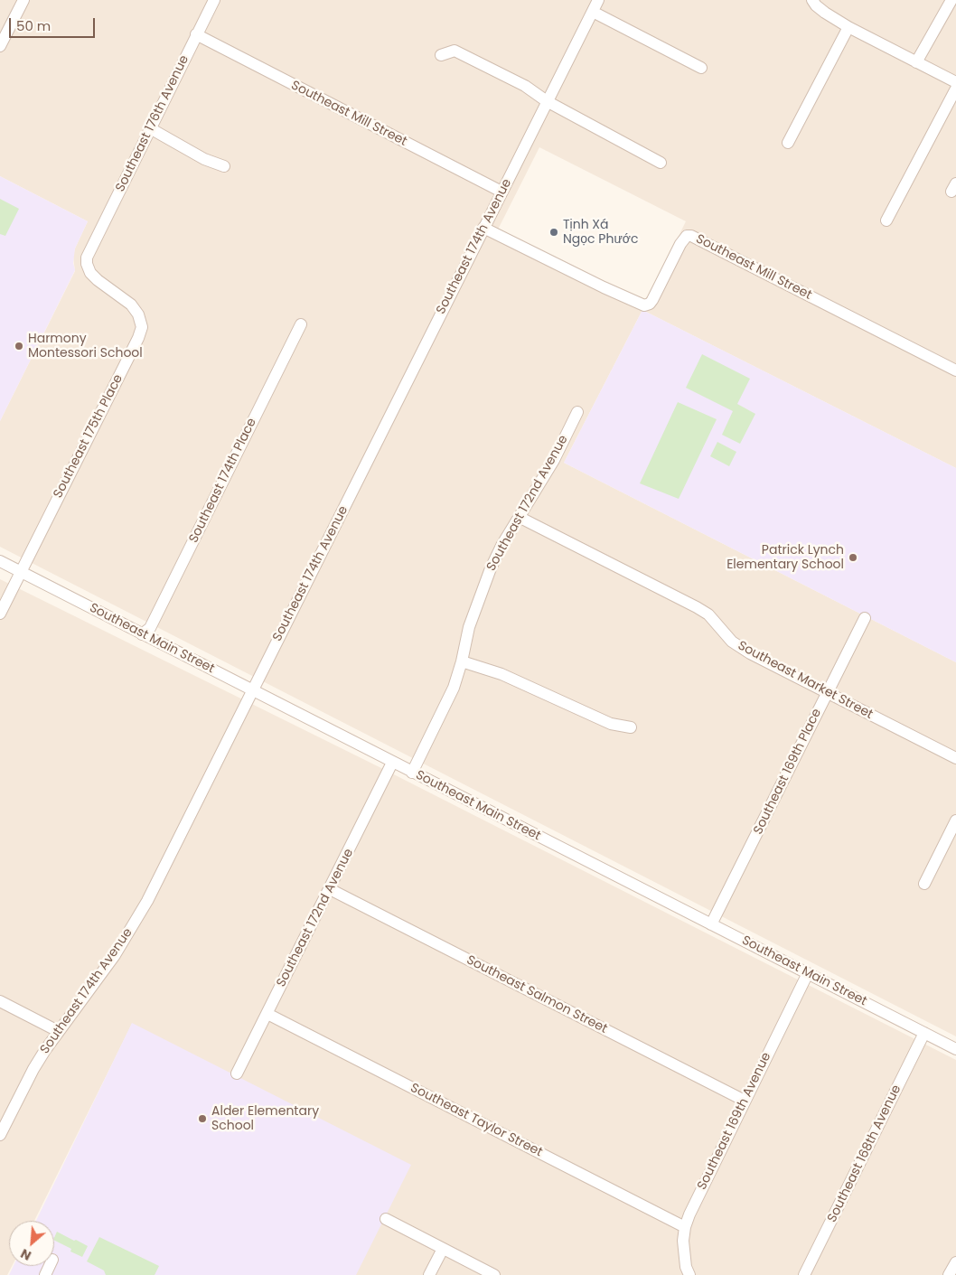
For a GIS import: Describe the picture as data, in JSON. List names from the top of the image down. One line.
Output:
{"streets":{"street":["Southeast Mill Street","Southeast 176th Avenue","Southeast 174th Avenue","Southeast 175th Place","Southeast 174th Place","Southeast 172nd Avenue","Southeast Main Street","Southeast Market Street","Southeast 169th Place","Southeast Salmon Street","Southeast Taylor Street","Southeast 169th Avenue","Southeast 168th Avenue"]},"crossings":[["Southeast Mill Street","Southeast 176th Avenue"],["Southeast Mill Street","Southeast 174th Avenue"],["Southeast 176th Avenue","Southeast 175th Place"],["Southeast 174th Avenue","Southeast Main Street"],["Southeast 175th Place","Southeast Main Street"],["Southeast 174th Place","Southeast Main Street"],["Southeast 172nd Avenue","Southeast Main Street"],["Southeast 172nd Avenue","Southeast Market Street"],["Southeast 172nd Avenue","Southeast Salmon Street"],["Southeast 172nd Avenue","Southeast Taylor Street"],["Southeast Main Street","Southeast 169th Place"],["Southeast Main Street","Southeast 169th Avenue"],["Southeast Main Street","Southeast 168th Avenue"],["Southeast Market Street","Southeast 169th Place"],["Southeast Salmon Street","Southeast 169th Avenue"],["Southeast Taylor Street","Southeast 169th Avenue"]],"places":["Tịnh Xá Ngọc Phước","Harmony Montessori School","Patrick Lynch Elementary School","Alder Elementary School"],"scale_bar":"50 m","north":"bottom left"}
